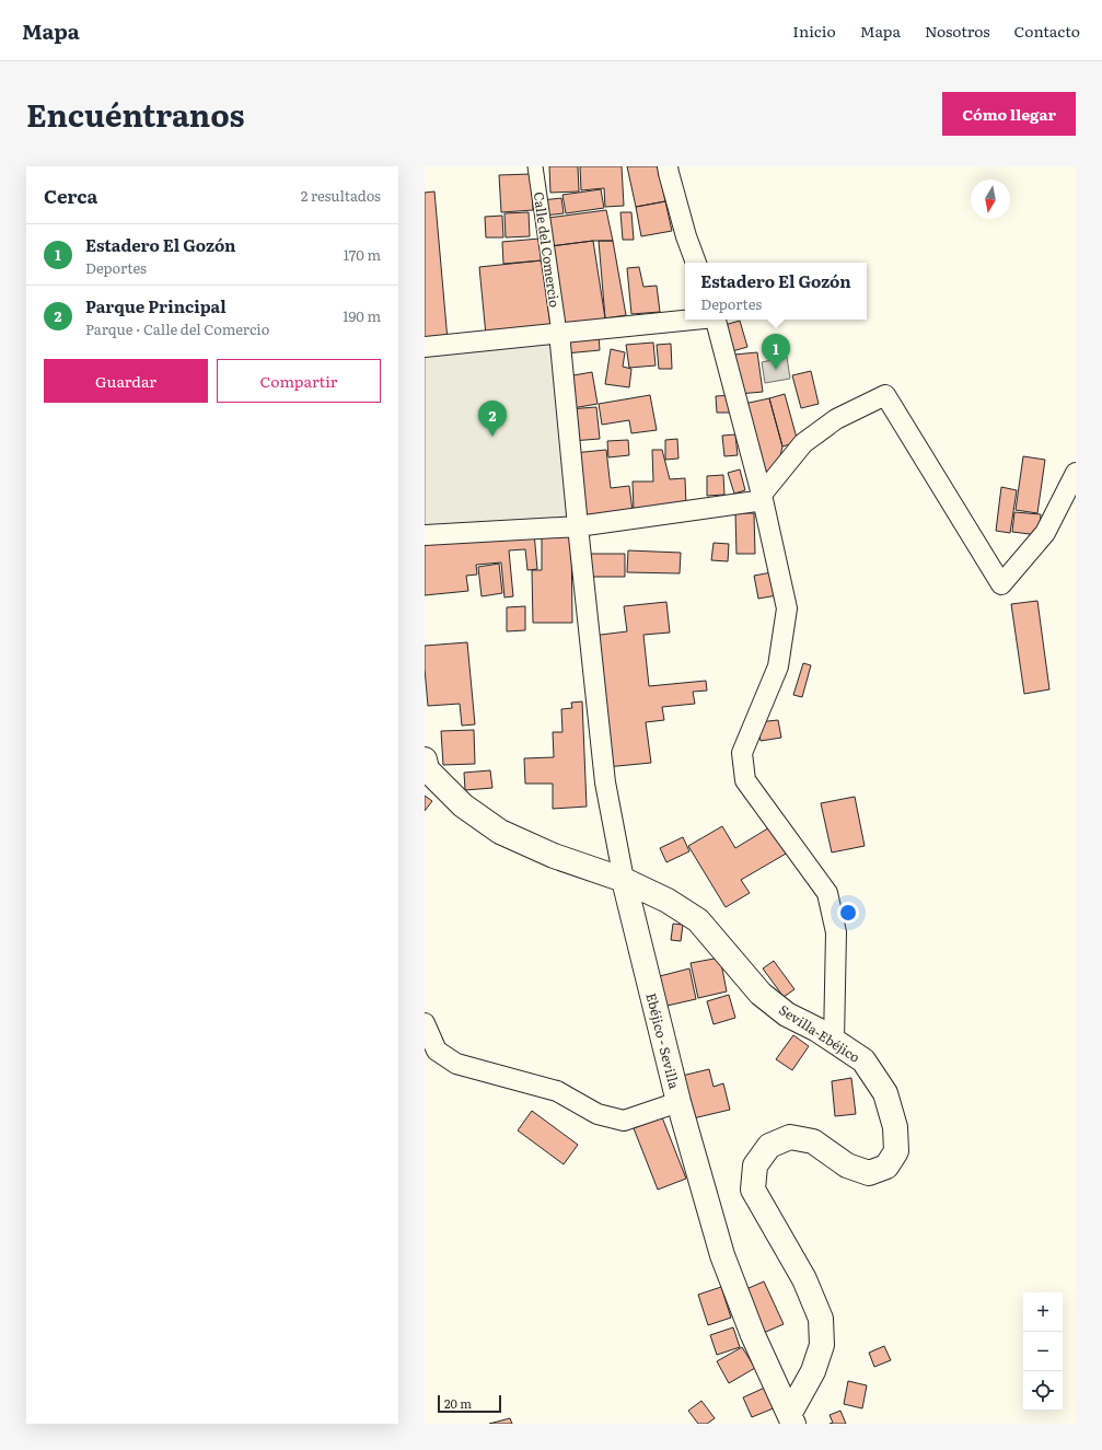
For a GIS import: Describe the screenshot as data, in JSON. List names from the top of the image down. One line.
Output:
{"streets":{"main road":["Sevilla-Ebéjico","Ebéjico - Sevilla"],"street":["Calle del Comercio"]},"crossings":[["Sevilla-Ebéjico","Ebéjico - Sevilla"]],"scale_bar":"20 m","north":"bottom","page":{"header":"Mapa","nav":["Inicio","Mapa","Nosotros","Contacto"],"title":"Encuéntranos","buttons":["Cómo llegar",["Guardar","Compartir"]],"heading":["Cerca","2 resultados"],"list":[{"mark":"1","name":"Estadero El Gozón","note":"Deportes","value":"170 m"},{"mark":"2","name":"Parque Principal","note":"Parque · Calle del Comercio","value":"190 m"}],"popup":["Estadero El Gozón","Deportes"],"pins":["1","2"],"map_buttons":["+","−"],"scale":"20 m"}}
